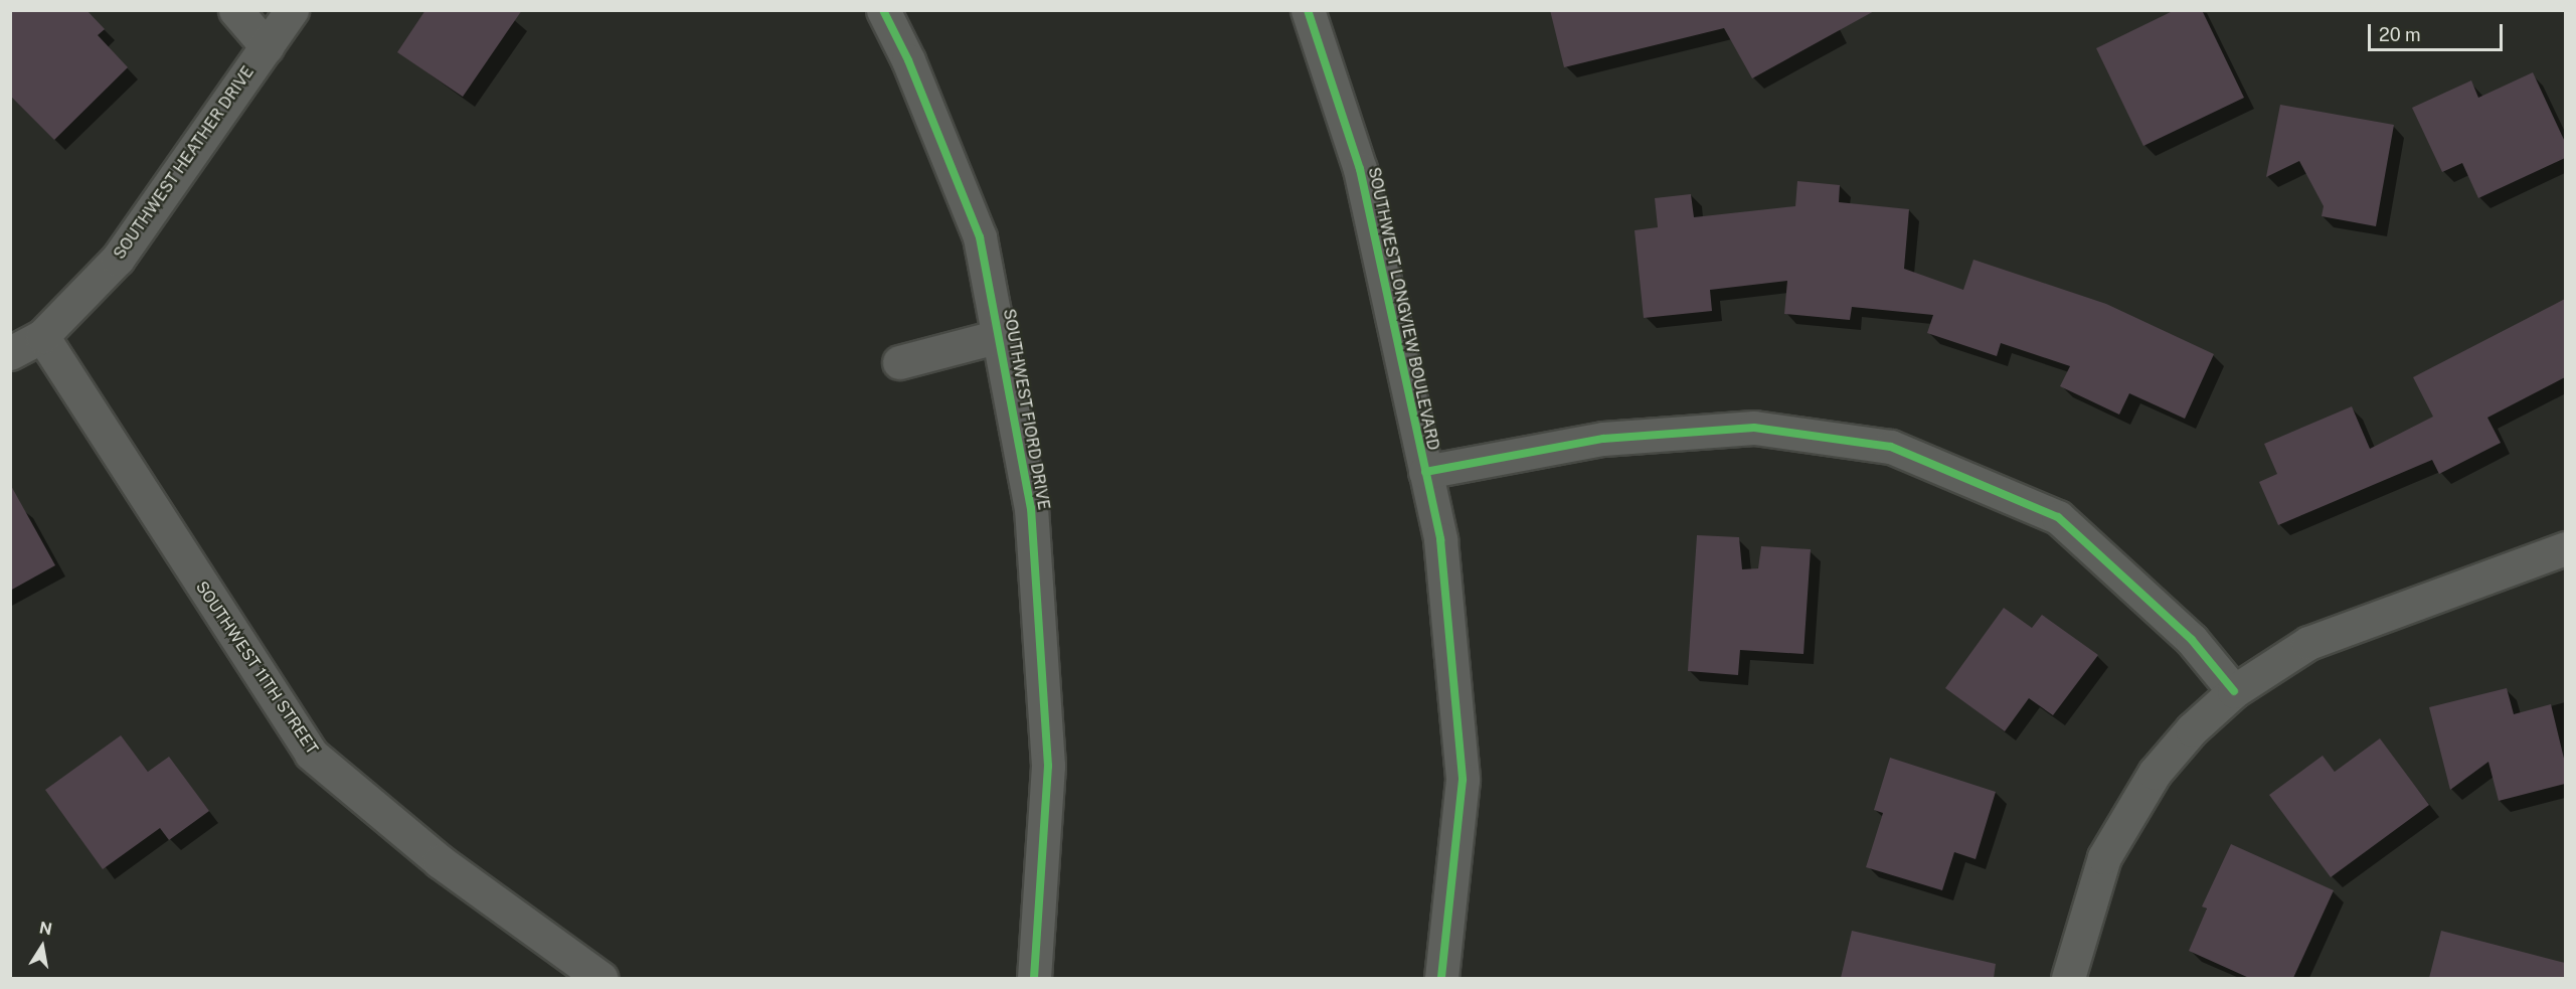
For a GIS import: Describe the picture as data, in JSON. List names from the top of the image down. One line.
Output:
{"streets":{"street":["SOUTHWEST HEATHER DRIVE","SOUTHWEST LONGVIEW BOULEVARD","SOUTHWEST FIORD DRIVE","SOUTHWEST 11TH STREET"]},"crossings":[["SOUTHWEST HEATHER DRIVE","SOUTHWEST 11TH STREET"]],"scale_bar":"20 m","north":"top"}
